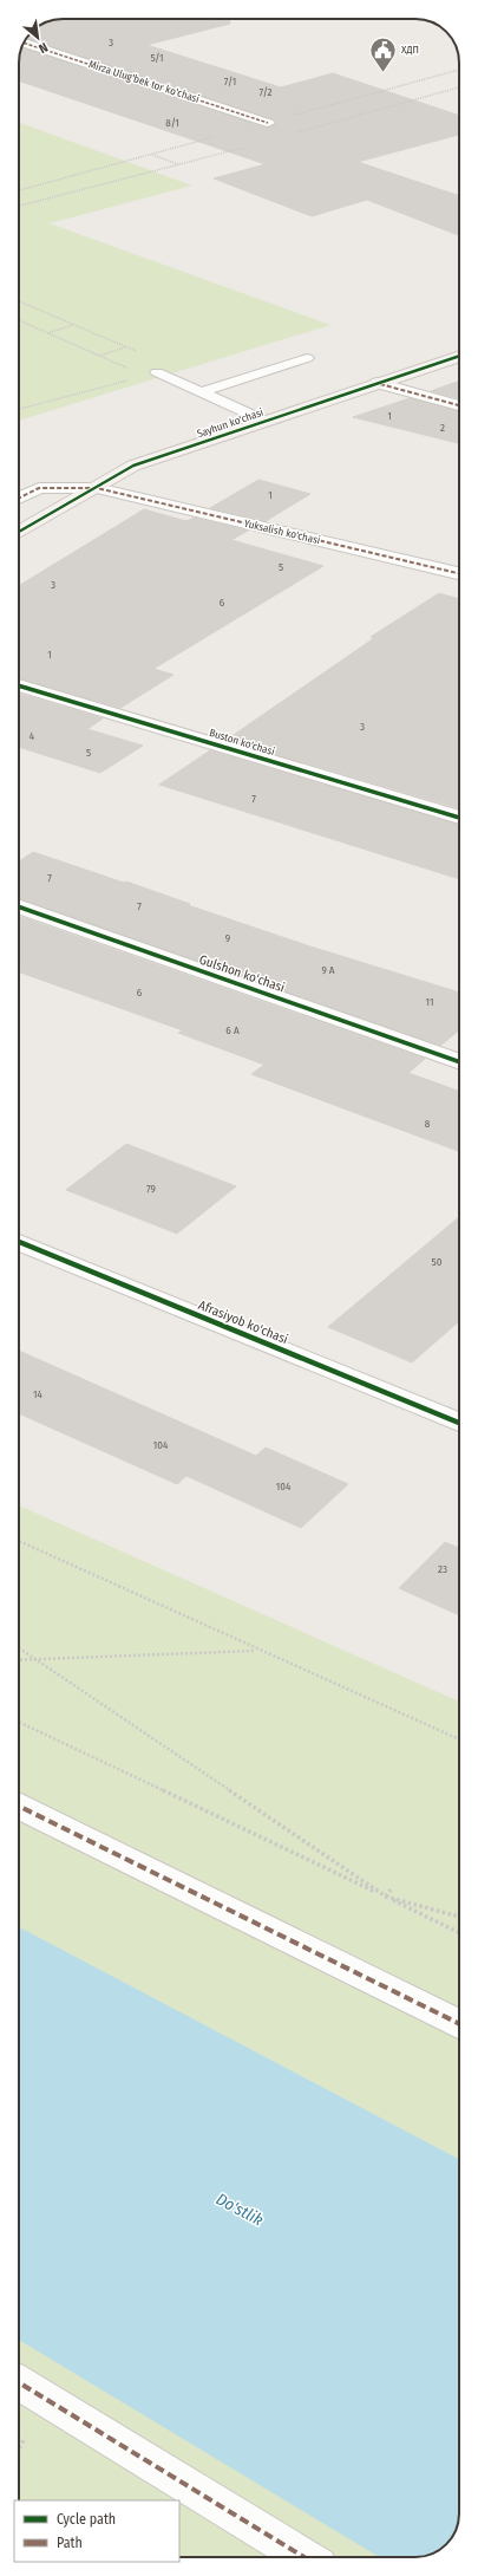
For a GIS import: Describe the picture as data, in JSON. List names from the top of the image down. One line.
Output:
{"streets":{"street":["Mirza Ulug'bek tor ko'chasi","Sayhun ko'chasi","Yuksalish ko'chasi","Buston ko'chasi","Gulshon ko'chasi","Afrasiyob ko'chasi"]},"crossings":[["Sayhun ko'chasi","Yuksalish ko'chasi"]],"water":["Do'stlik"],"places":{"public building":["ХДП"]},"house_numbers":["3","5/1","7/1","7/2","8/1","1","2","1","5","3","6","1","3","4","5","7","7","7","9","9 А","6","11","6 А","8","79","50","14","104","104","23"],"legend":["Cycle path","Path"],"north":"bottom right"}
